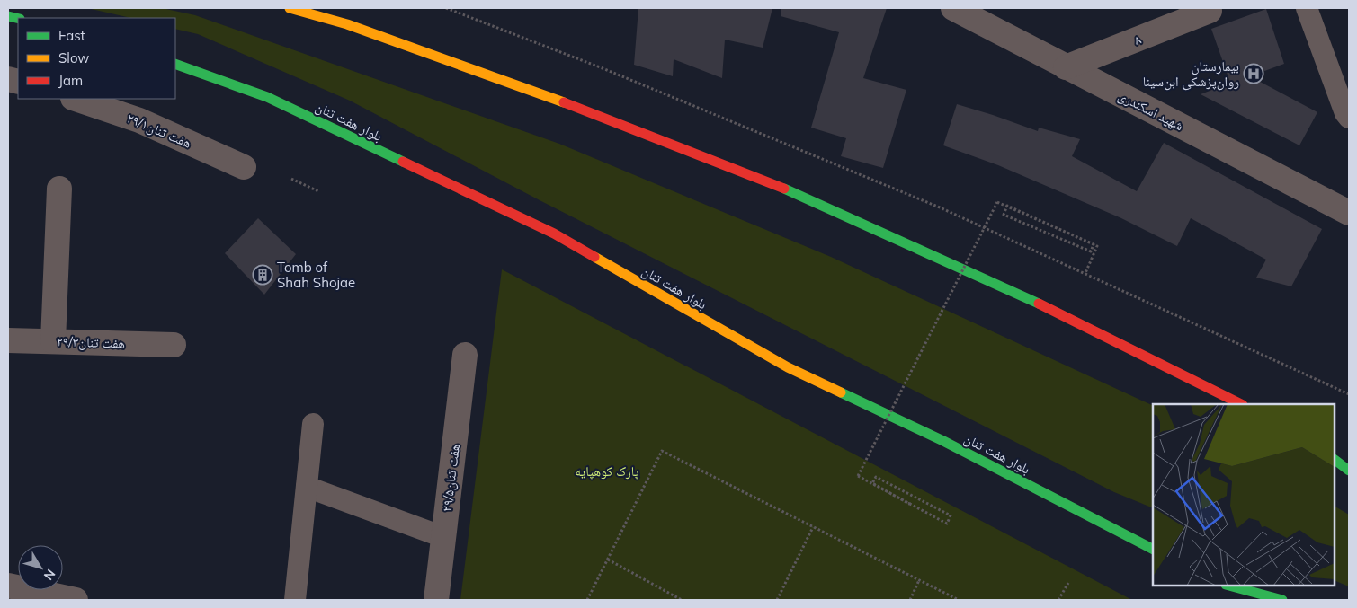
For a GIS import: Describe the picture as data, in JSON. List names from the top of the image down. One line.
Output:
{"streets":{"main road":["بلوار هفت تنان"],"street":["۸","شهید اسکندری","۲۹/۱هفت تنان","۲۹/۳هفت تنان","۲۹/۵هفت تنان"]},"crossings":[["۸","شهید اسکندری"]],"parks":["پارک کوهپایه"],"places":{"hospital":["بیمارستان روان‌پزشکی ابن‌سینا"],"building":["Tomb of Shah Shojae"]},"legend":["Fast","Slow","Jam"],"north":"bottom right"}
